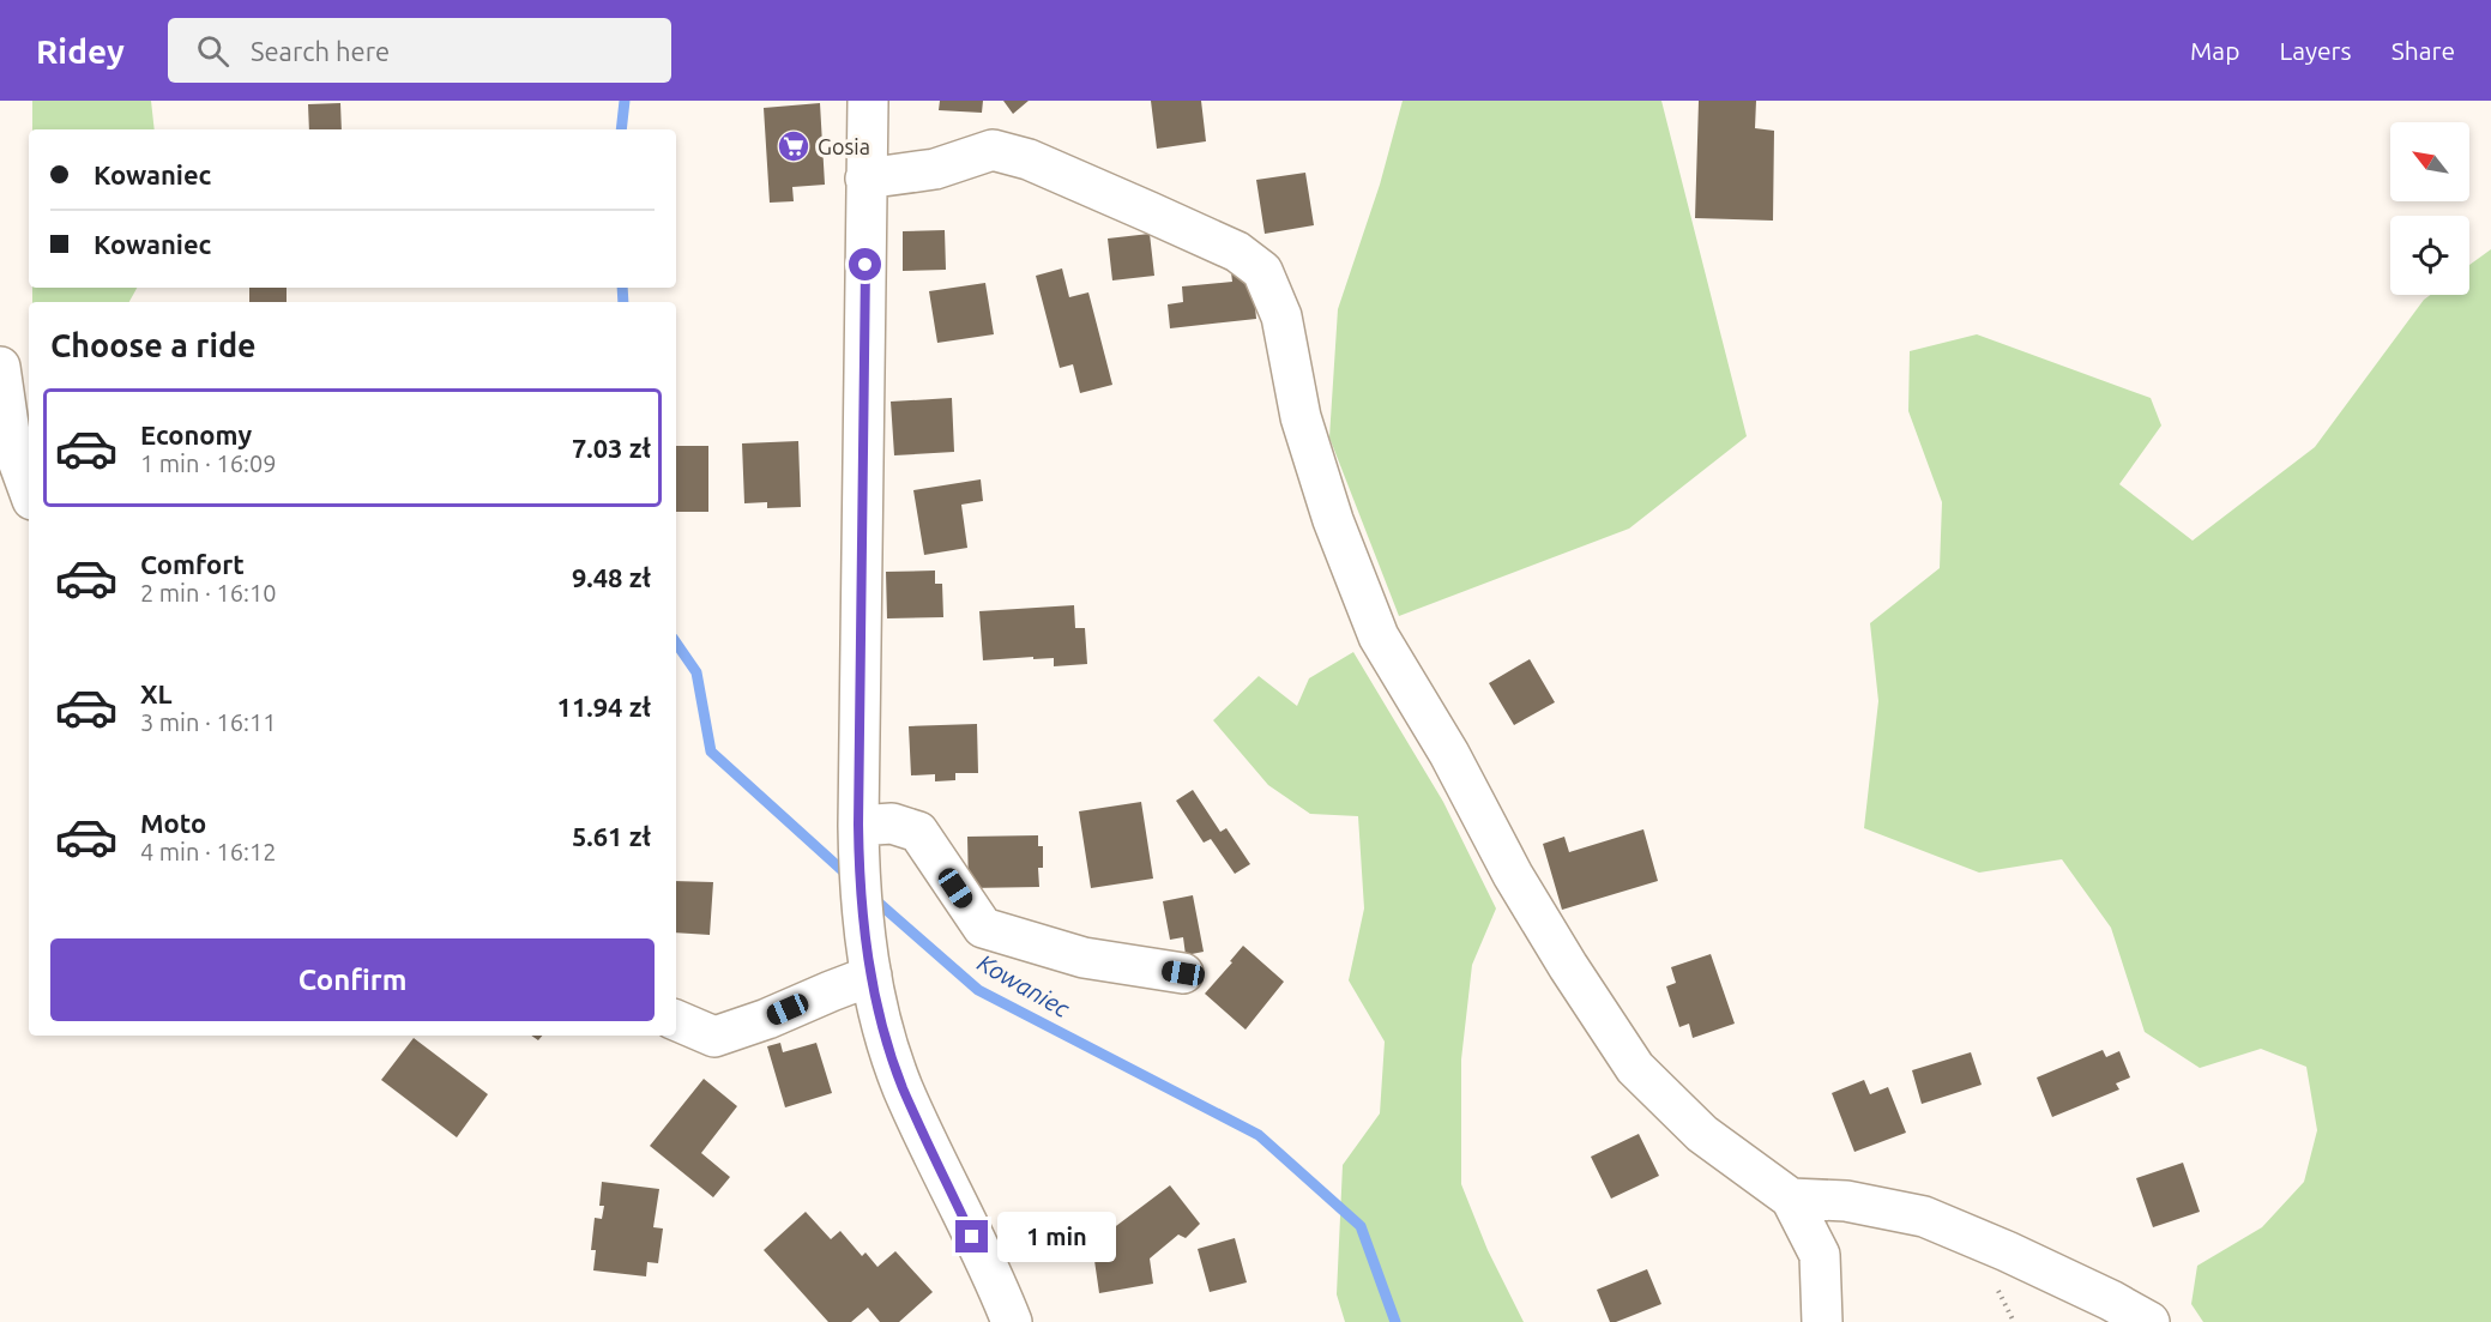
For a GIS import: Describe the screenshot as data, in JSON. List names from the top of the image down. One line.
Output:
{"water":["Kowaniec"],"places":{"supermarket":["Gosia"]},"north":"top left","page":{"header":"Ridey","search":"Search here","nav":["Map","Layers","Share"],"banner":["Kowaniec","Kowaniec"],"heading":"Choose a ride","list":[{"name":"Economy","note":"1 min · 16:09","value":"7.03 zł"},{"name":"Comfort","note":"2 min · 16:10","value":"9.48 zł"},{"name":"XL","note":"3 min · 16:11","value":"11.94 zł"},{"name":"Moto","note":"4 min · 16:12","value":"5.61 zł"}],"buttons":"Confirm","bubble":"1 min"}}
